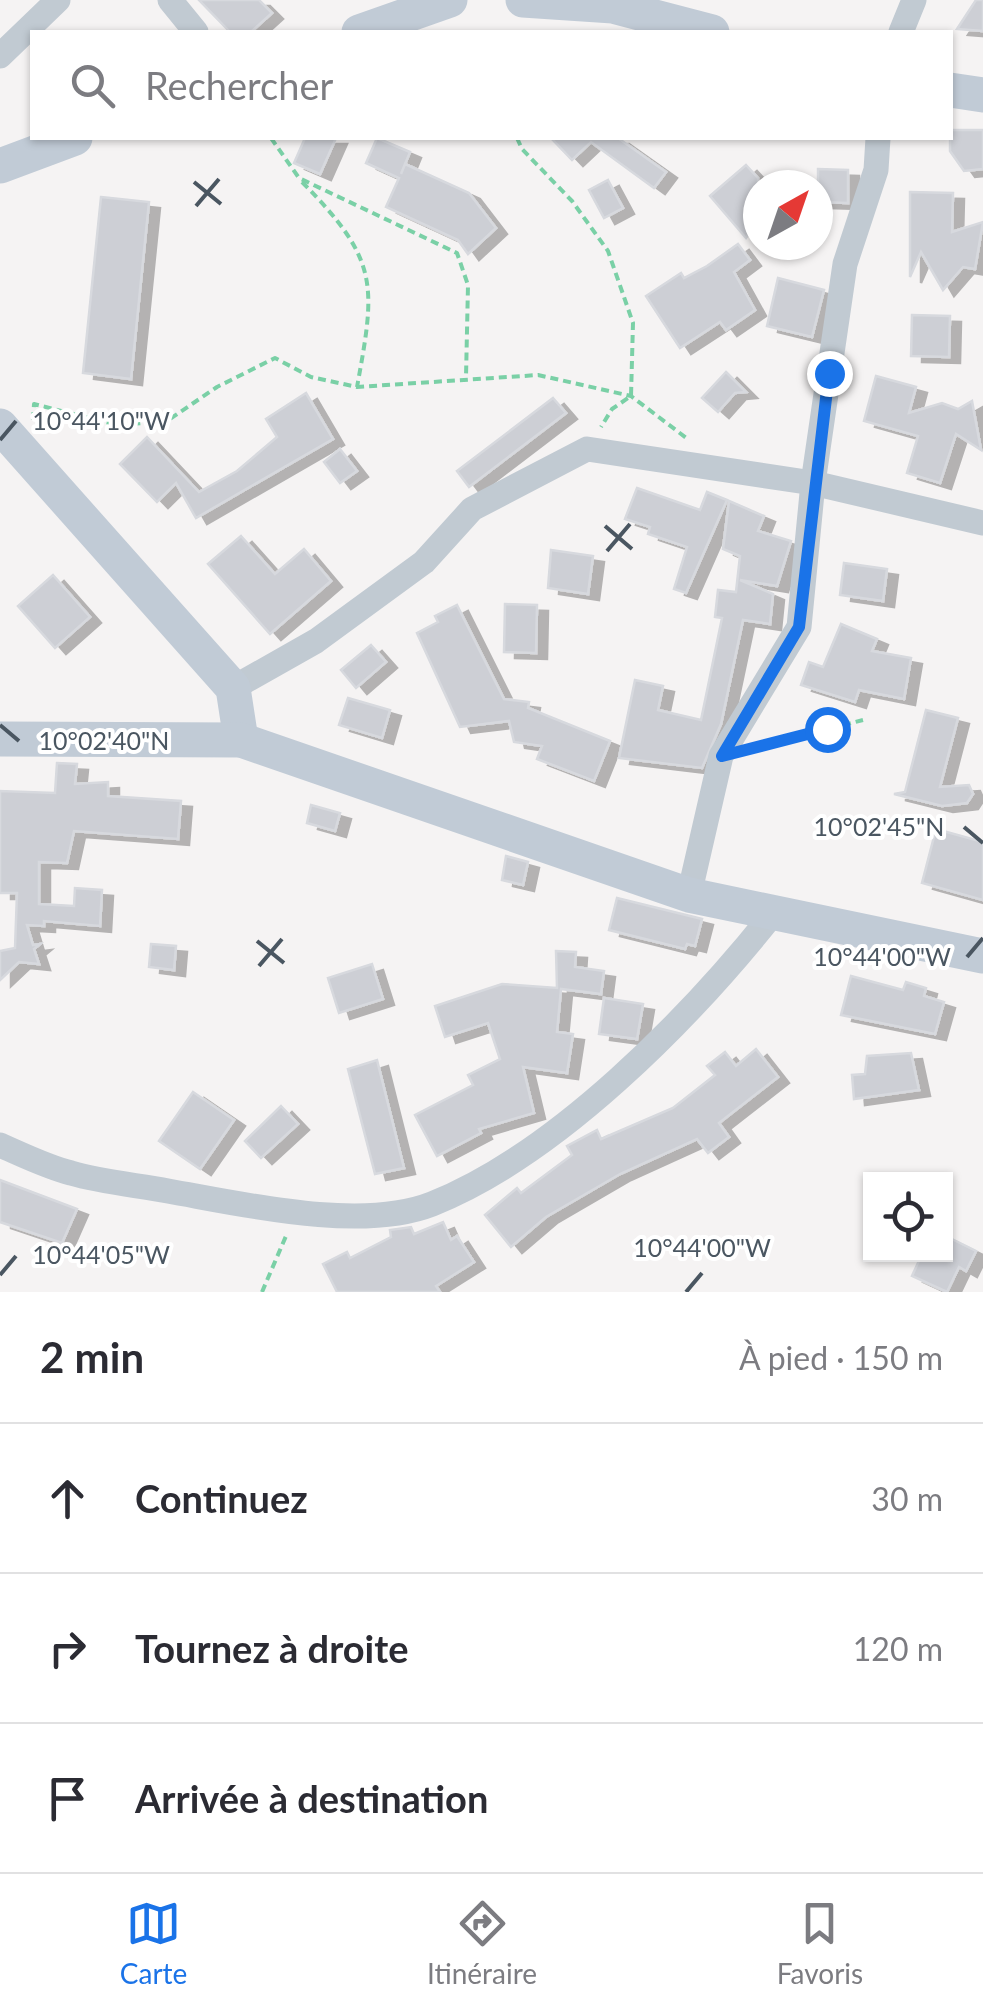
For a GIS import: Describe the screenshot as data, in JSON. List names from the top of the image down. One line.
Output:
{"north":"top right","page":{"search":"Rechercher","heading":["2 min","À pied · 150 m"],"list":[["Continuez","30 m"],["Tournez à droite","120 m"],"Arrivée à destination"],"nav":["Carte","Itinéraire","Favoris"]},"coordinates":["10°44'10\"W","10°02'40\"N","10°02'45\"N","10°44'00\"W","10°44'05\"W"]}
